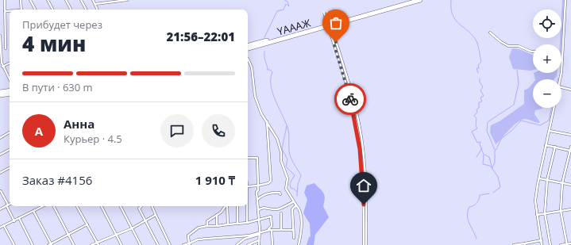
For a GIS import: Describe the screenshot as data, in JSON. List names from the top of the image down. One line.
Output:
{"streets":{"highway":["ҮАААЖ"]},"page":{"map_buttons":["+","−"],"heading":["4 мин","Прибудет через","21:56–22:01"],"panel":["Анна","Курьер · 4.5","Заказ #4156","1 910 ₸"],"bar":"В пути · 630 m","round":"А"}}
